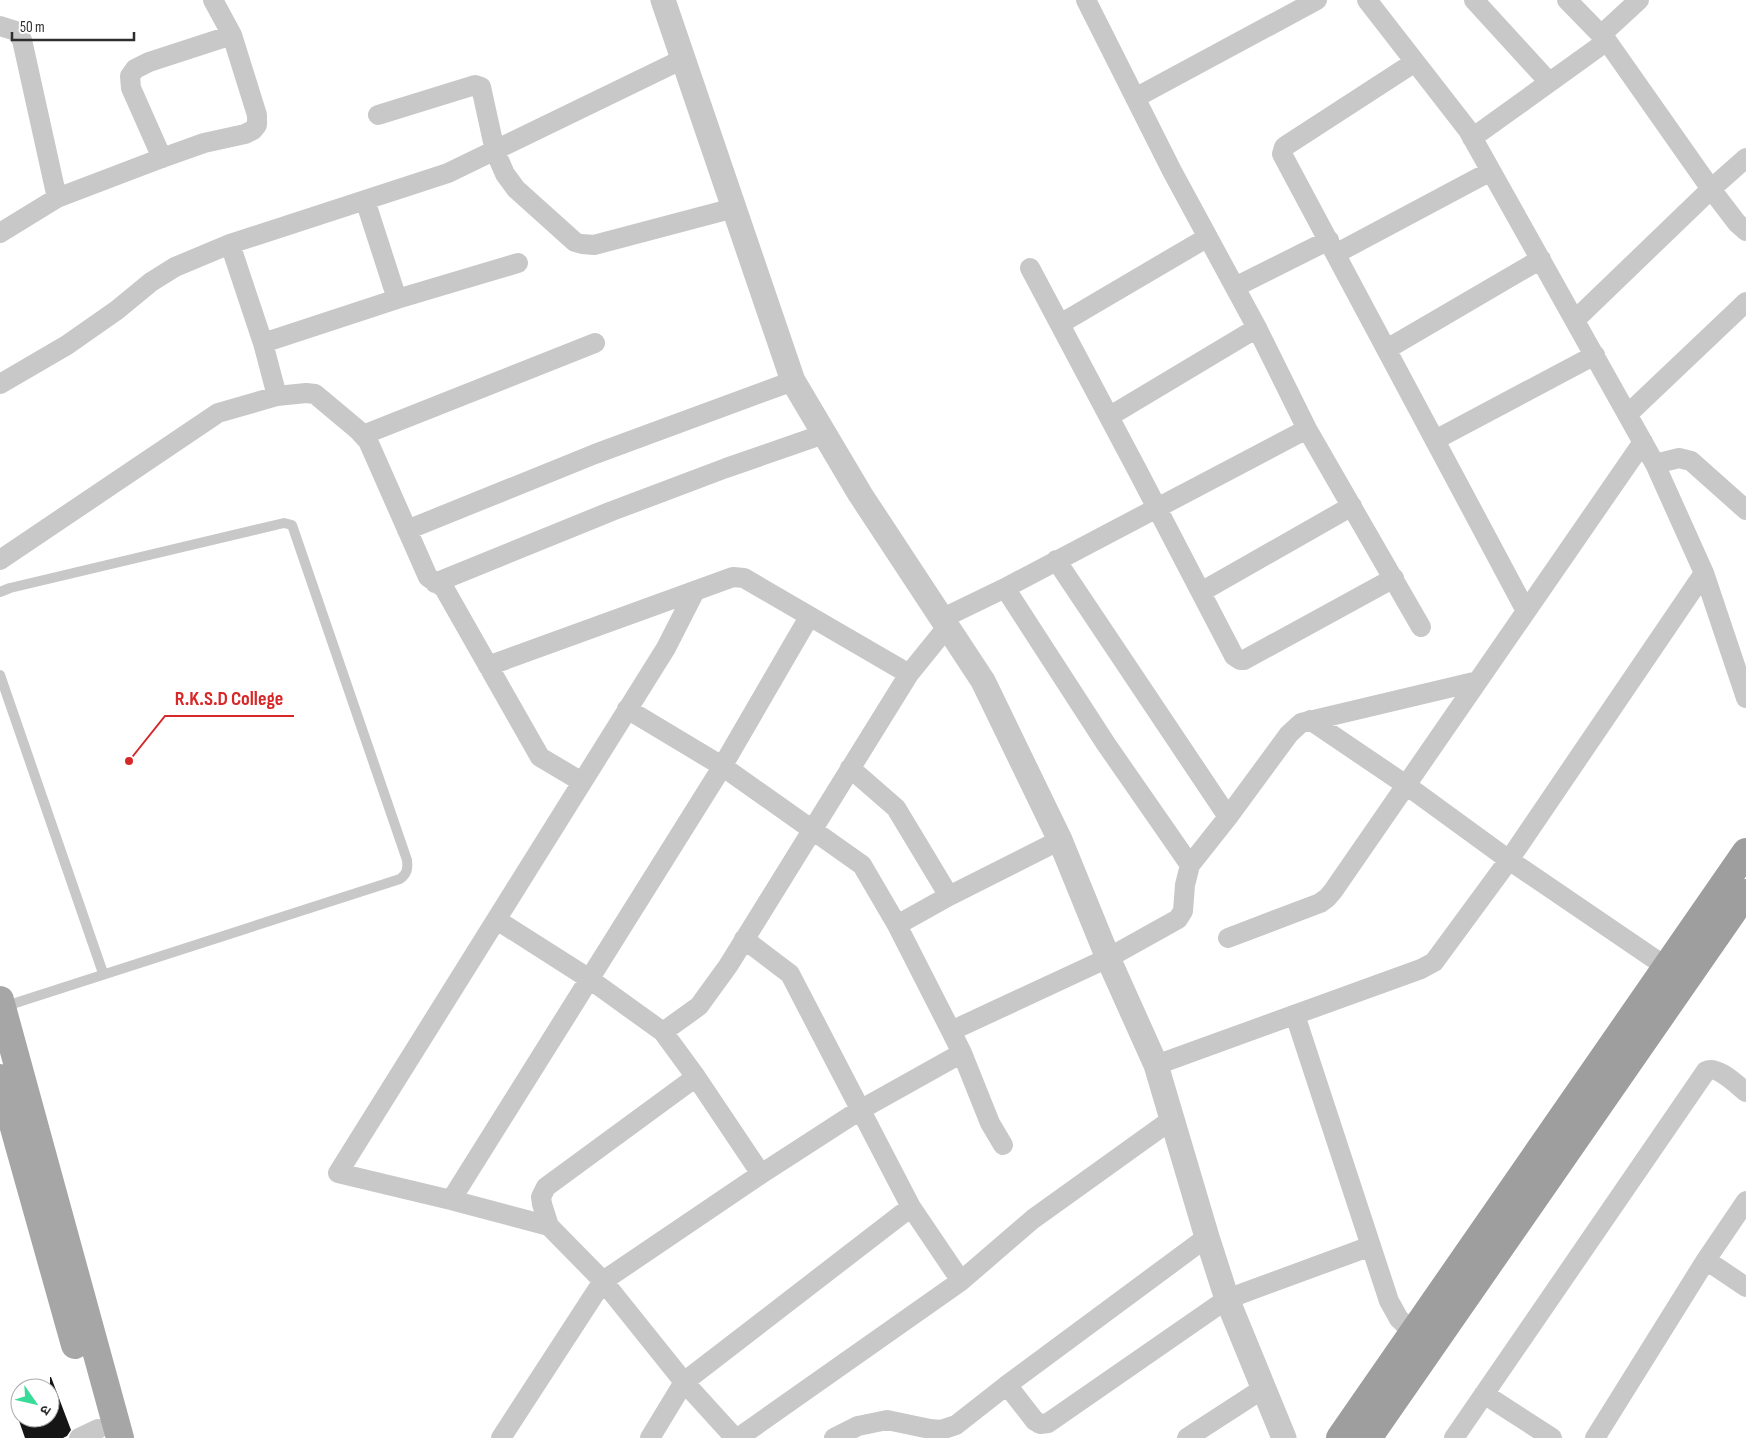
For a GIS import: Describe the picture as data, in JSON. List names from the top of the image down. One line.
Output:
{"places":["R.K.S.D College"],"scale_bar":"50 m","north":"bottom right"}
